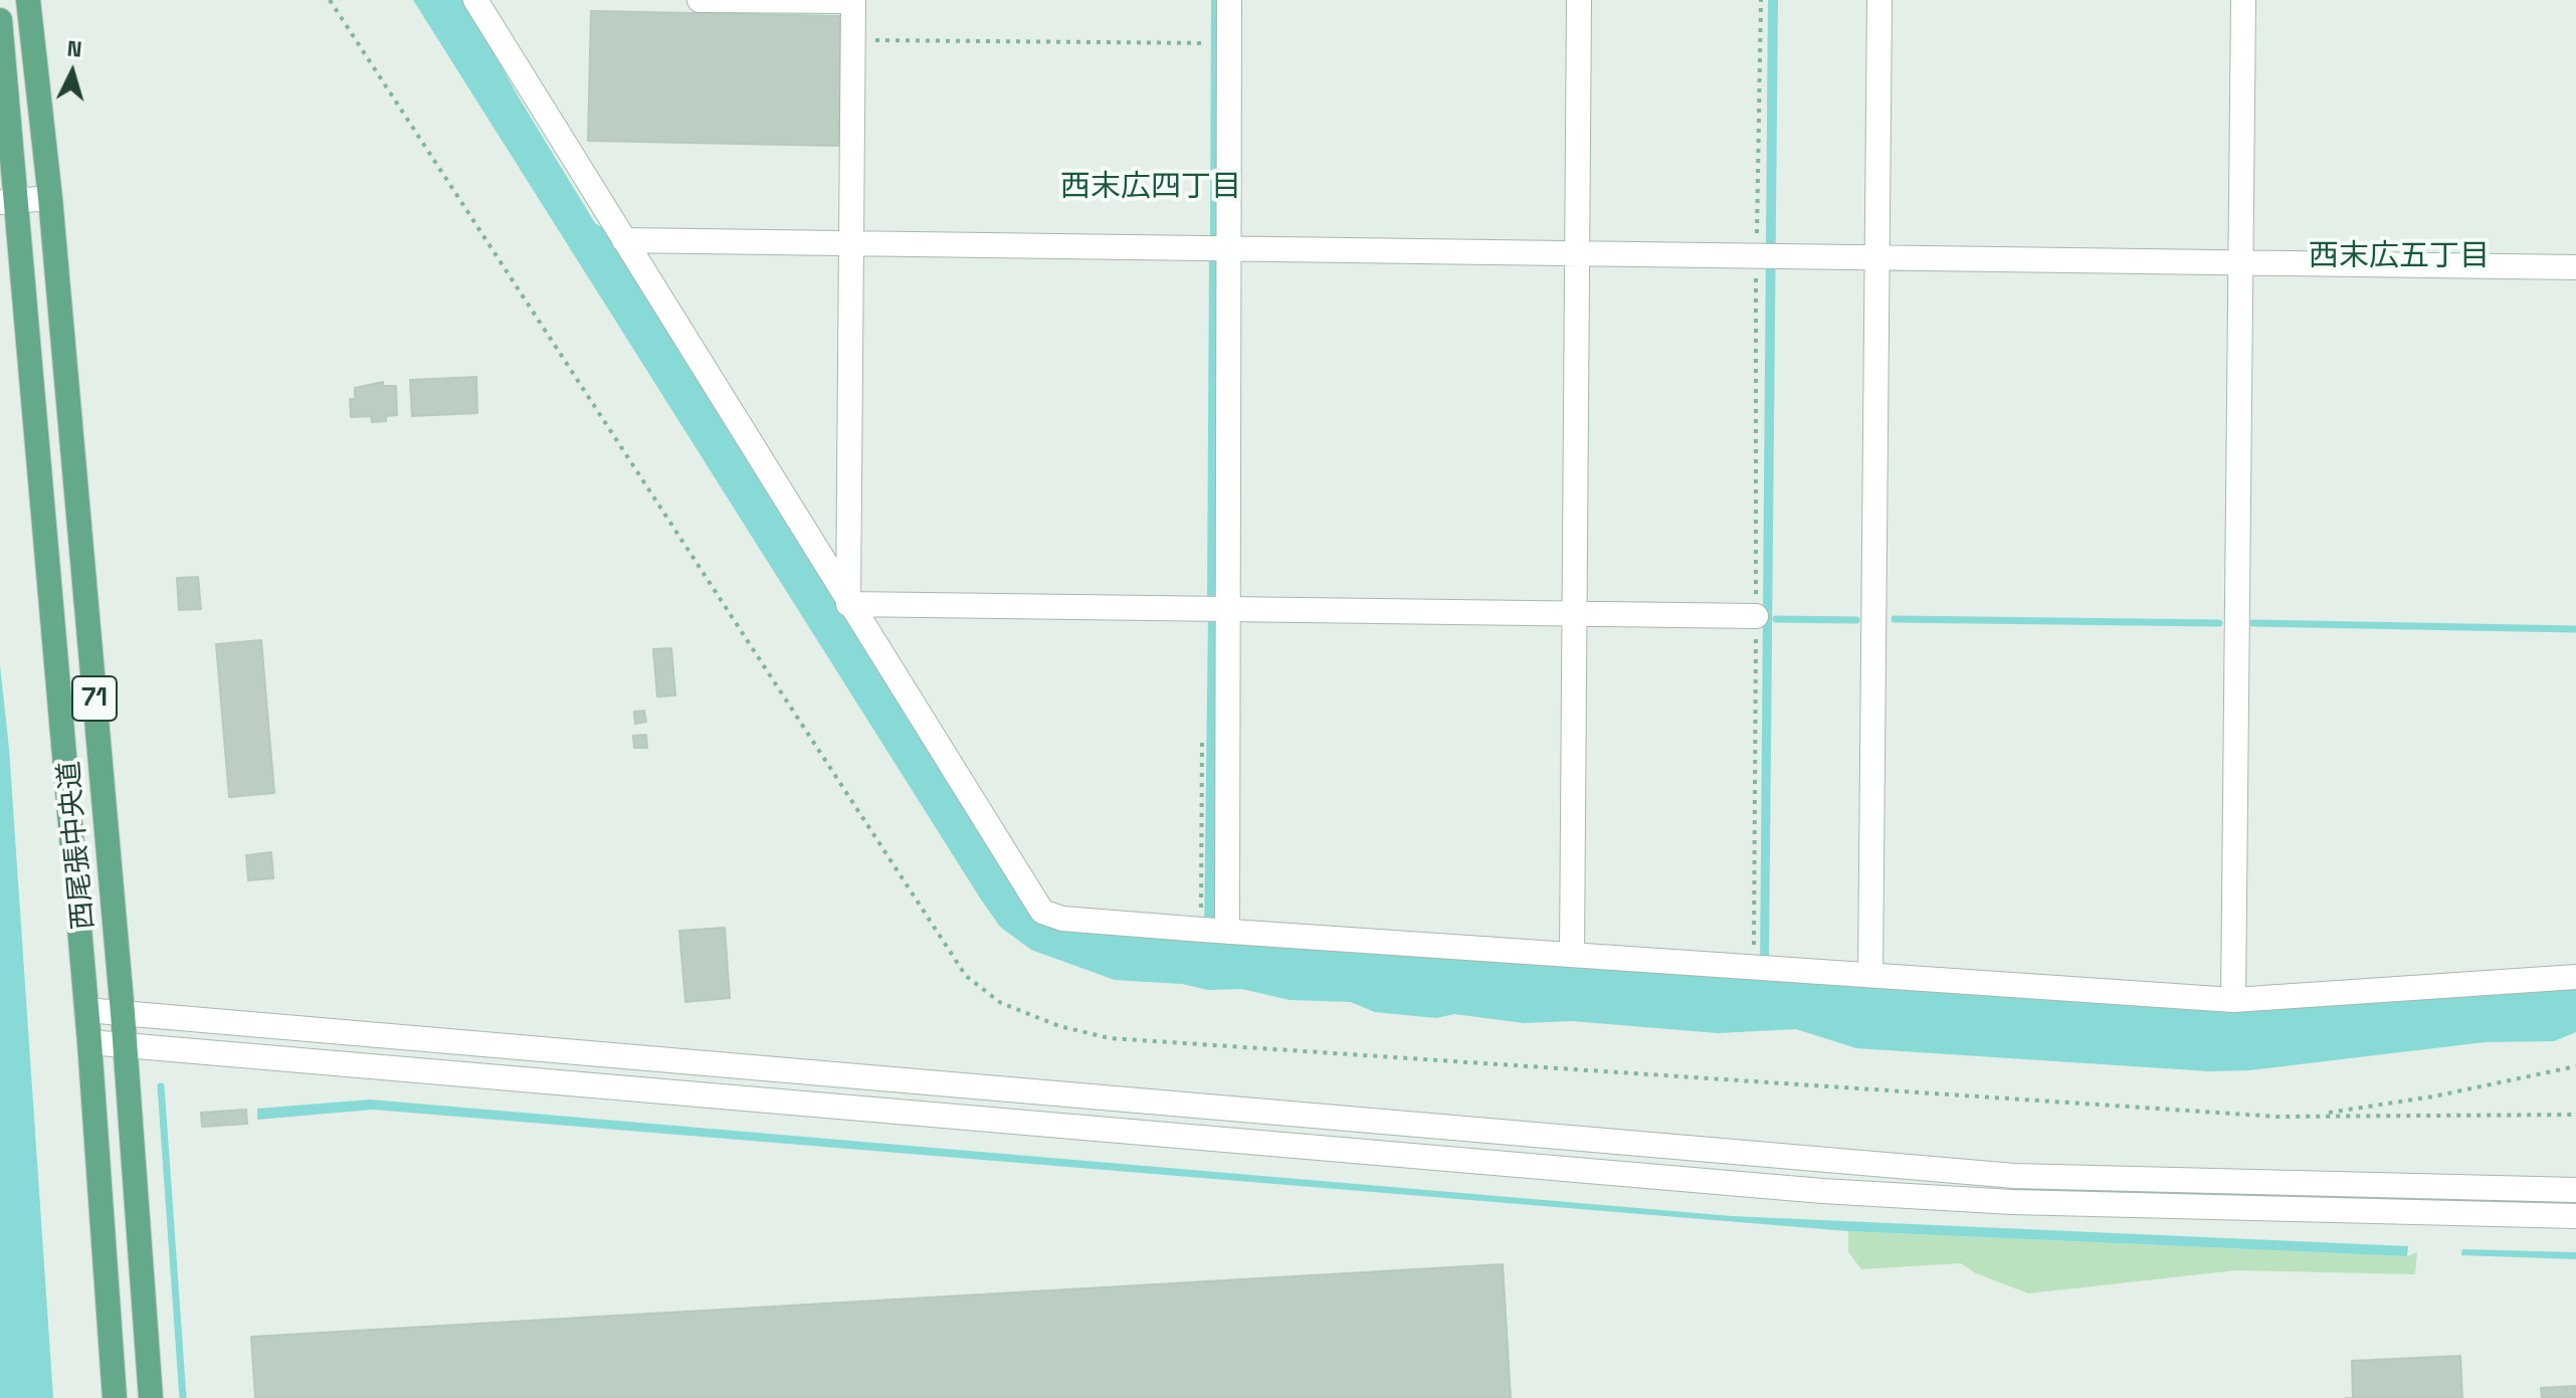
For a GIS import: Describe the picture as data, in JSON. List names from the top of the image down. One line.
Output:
{"streets":{"main road":["71","西尾張中央道"]},"districts":["西末広四丁目","西末広五丁目"],"north":"top"}
